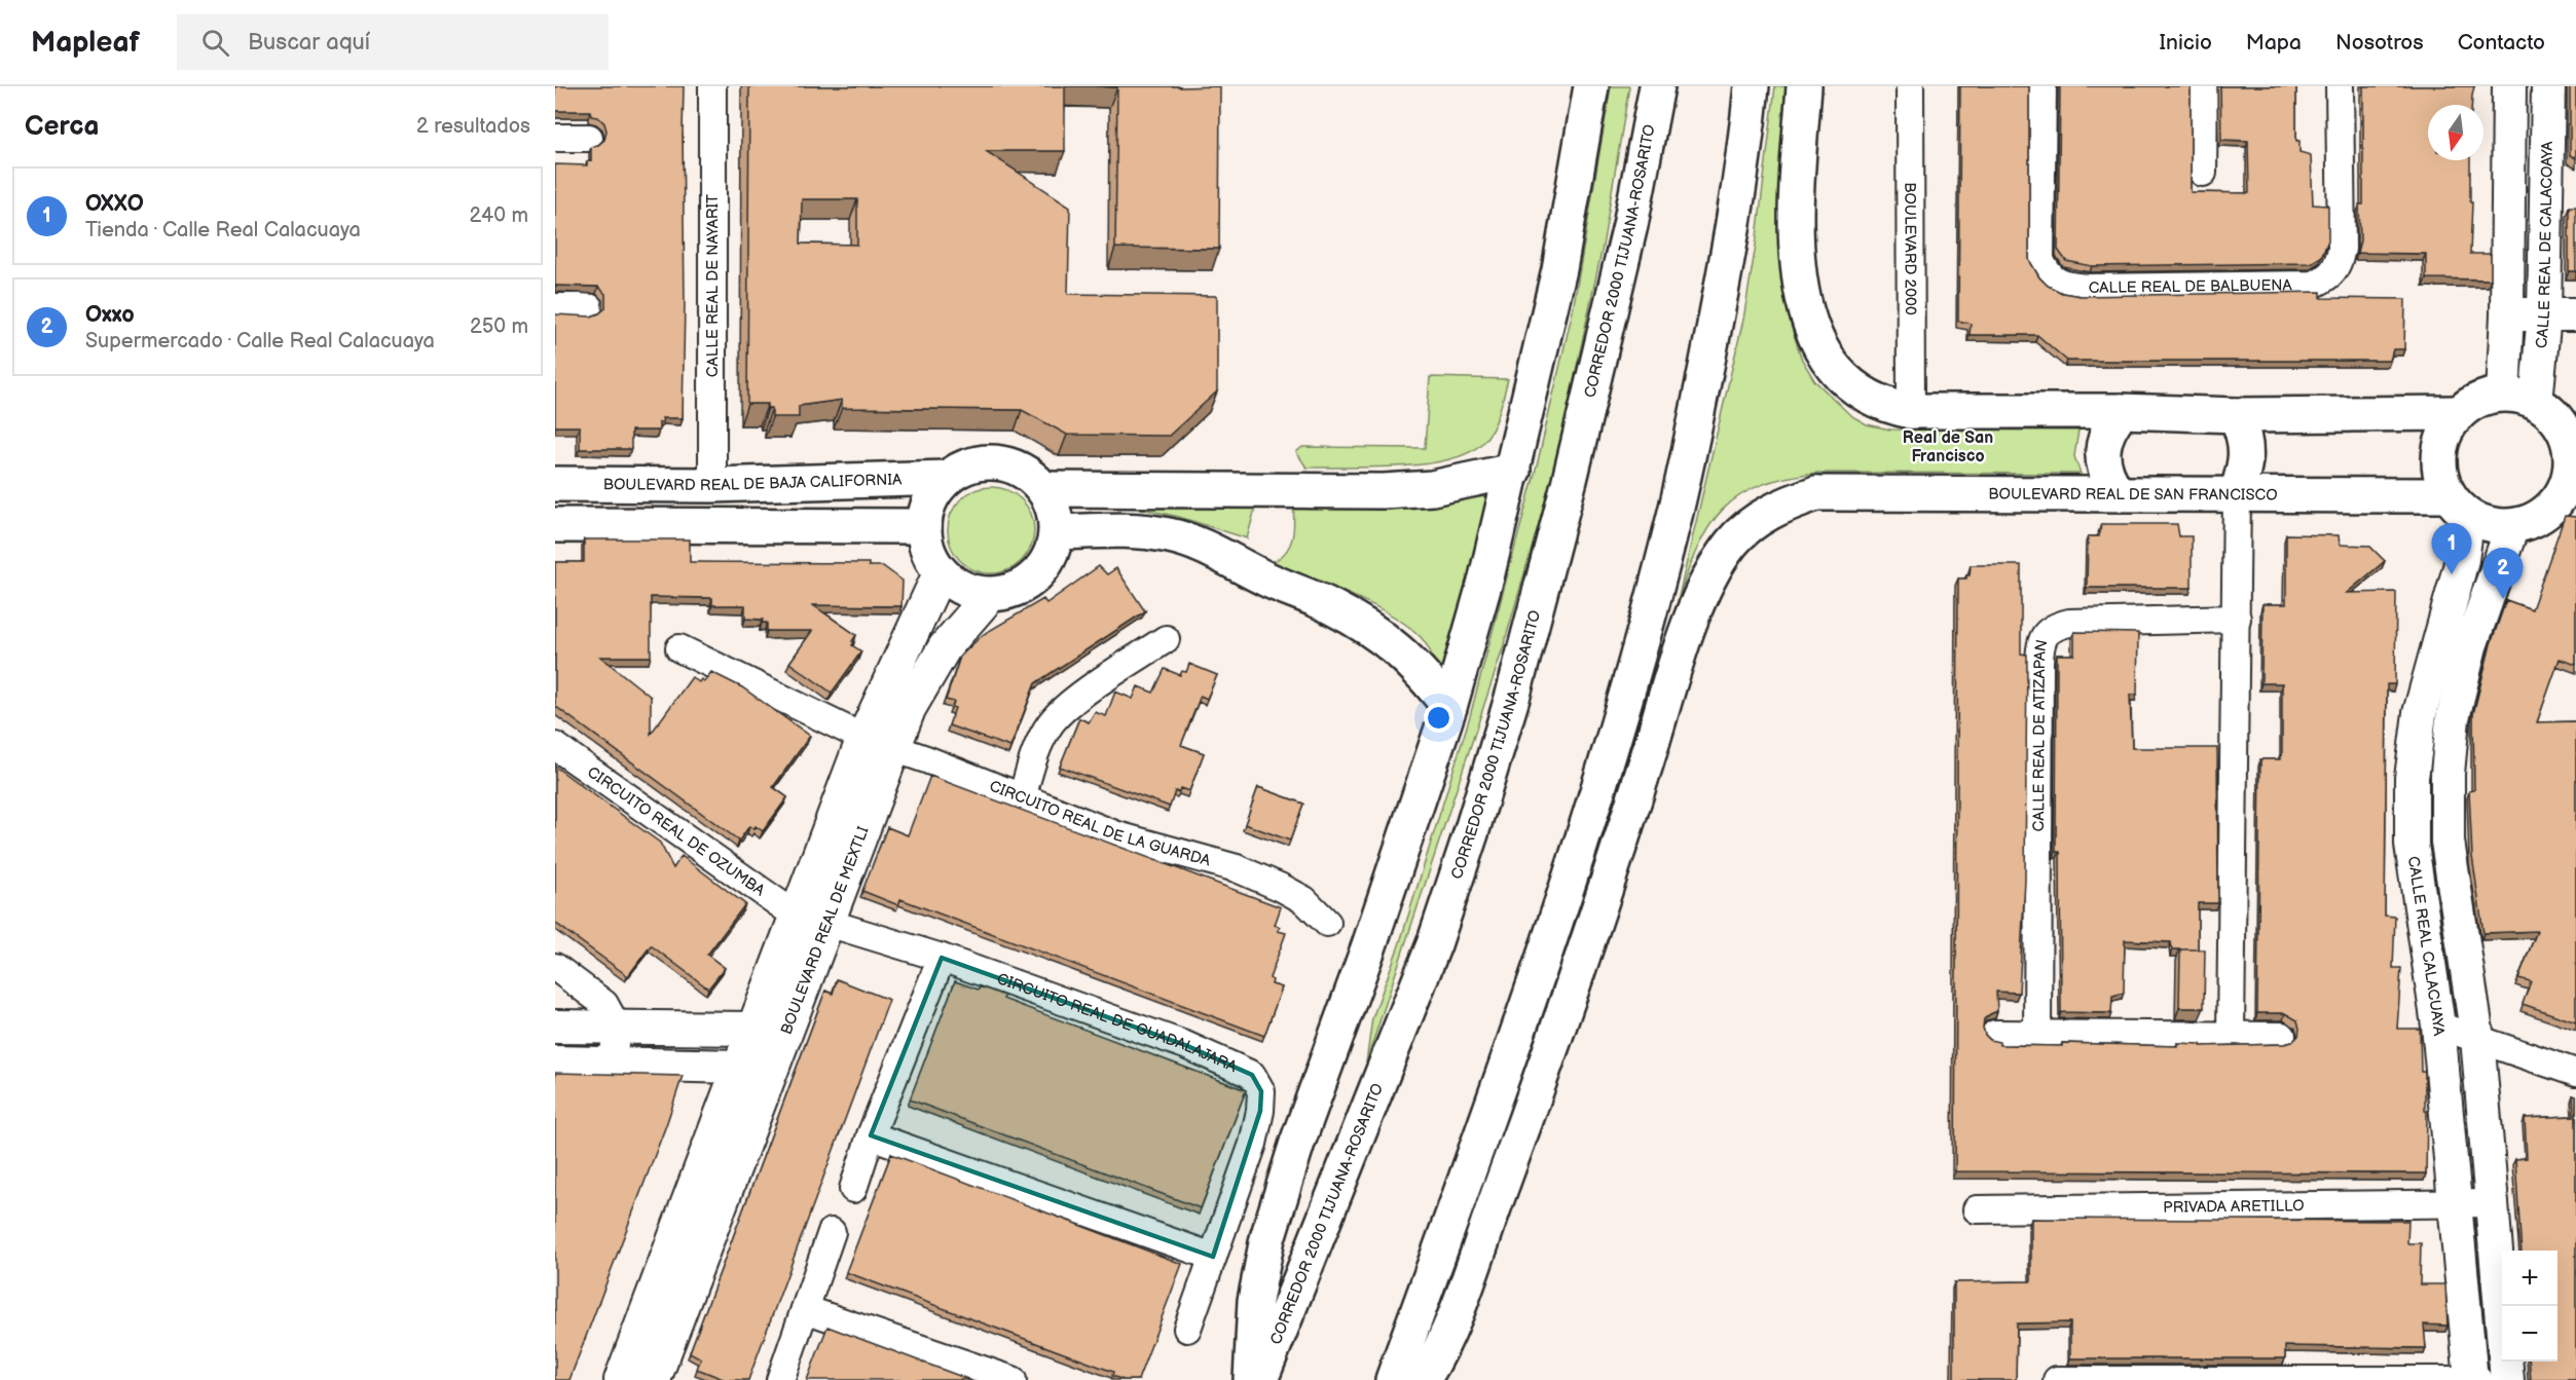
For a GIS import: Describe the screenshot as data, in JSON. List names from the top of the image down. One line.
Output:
{"streets":{"main road":["CORREDOR 2000 TIJUANA-ROSARITO","BOULEVARD REAL DE BAJA CALIFORNIA","BOULEVARD REAL DE SAN FRANCISCO"],"street":["CALLE REAL DE CALACOAYA","BOULEVARD 2000","CALLE REAL DE NAYARIT","CALLE REAL DE BALBUENA","CALLE REAL DE ATIZAPAN","CIRCUITO REAL DE LA GUARDA","CIRCUITO REAL DE OZUMBA","BOULEVARD REAL DE MEXTLI","CALLE REAL CALACUAYA","CIRCUITO REAL DE GUADALAJARA","PRIVADA ARETILLO"]},"crossings":[["CALLE REAL DE CALACOAYA","BOULEVARD REAL DE SAN FRANCISCO"],["CALLE REAL DE CALACOAYA","CALLE REAL CALACUAYA"],["CALLE REAL DE NAYARIT","BOULEVARD REAL DE BAJA CALIFORNIA"],["BOULEVARD REAL DE BAJA CALIFORNIA","BOULEVARD REAL DE MEXTLI"],["BOULEVARD REAL DE SAN FRANCISCO","CALLE REAL CALACUAYA"],["CIRCUITO REAL DE LA GUARDA","BOULEVARD REAL DE MEXTLI"],["CIRCUITO REAL DE OZUMBA","BOULEVARD REAL DE MEXTLI"],["CIRCUITO REAL DE OZUMBA","CIRCUITO REAL DE GUADALAJARA"],["BOULEVARD REAL DE MEXTLI","CIRCUITO REAL DE GUADALAJARA"],["CALLE REAL CALACUAYA","PRIVADA ARETILLO"]],"districts":["Real de San Francisco"],"north":"bottom","page":{"header":"Mapleaf","search":"Buscar aquí","nav":["Inicio","Mapa","Nosotros","Contacto"],"heading":["Cerca","2 resultados"],"list":[{"mark":"1","name":"OXXO","note":"Tienda · Calle Real Calacuaya","value":"240 m"},{"mark":"2","name":"Oxxo","note":"Supermercado · Calle Real Calacuaya","value":"250 m"}],"pins":["1","2"],"map_buttons":["+","−"]}}
